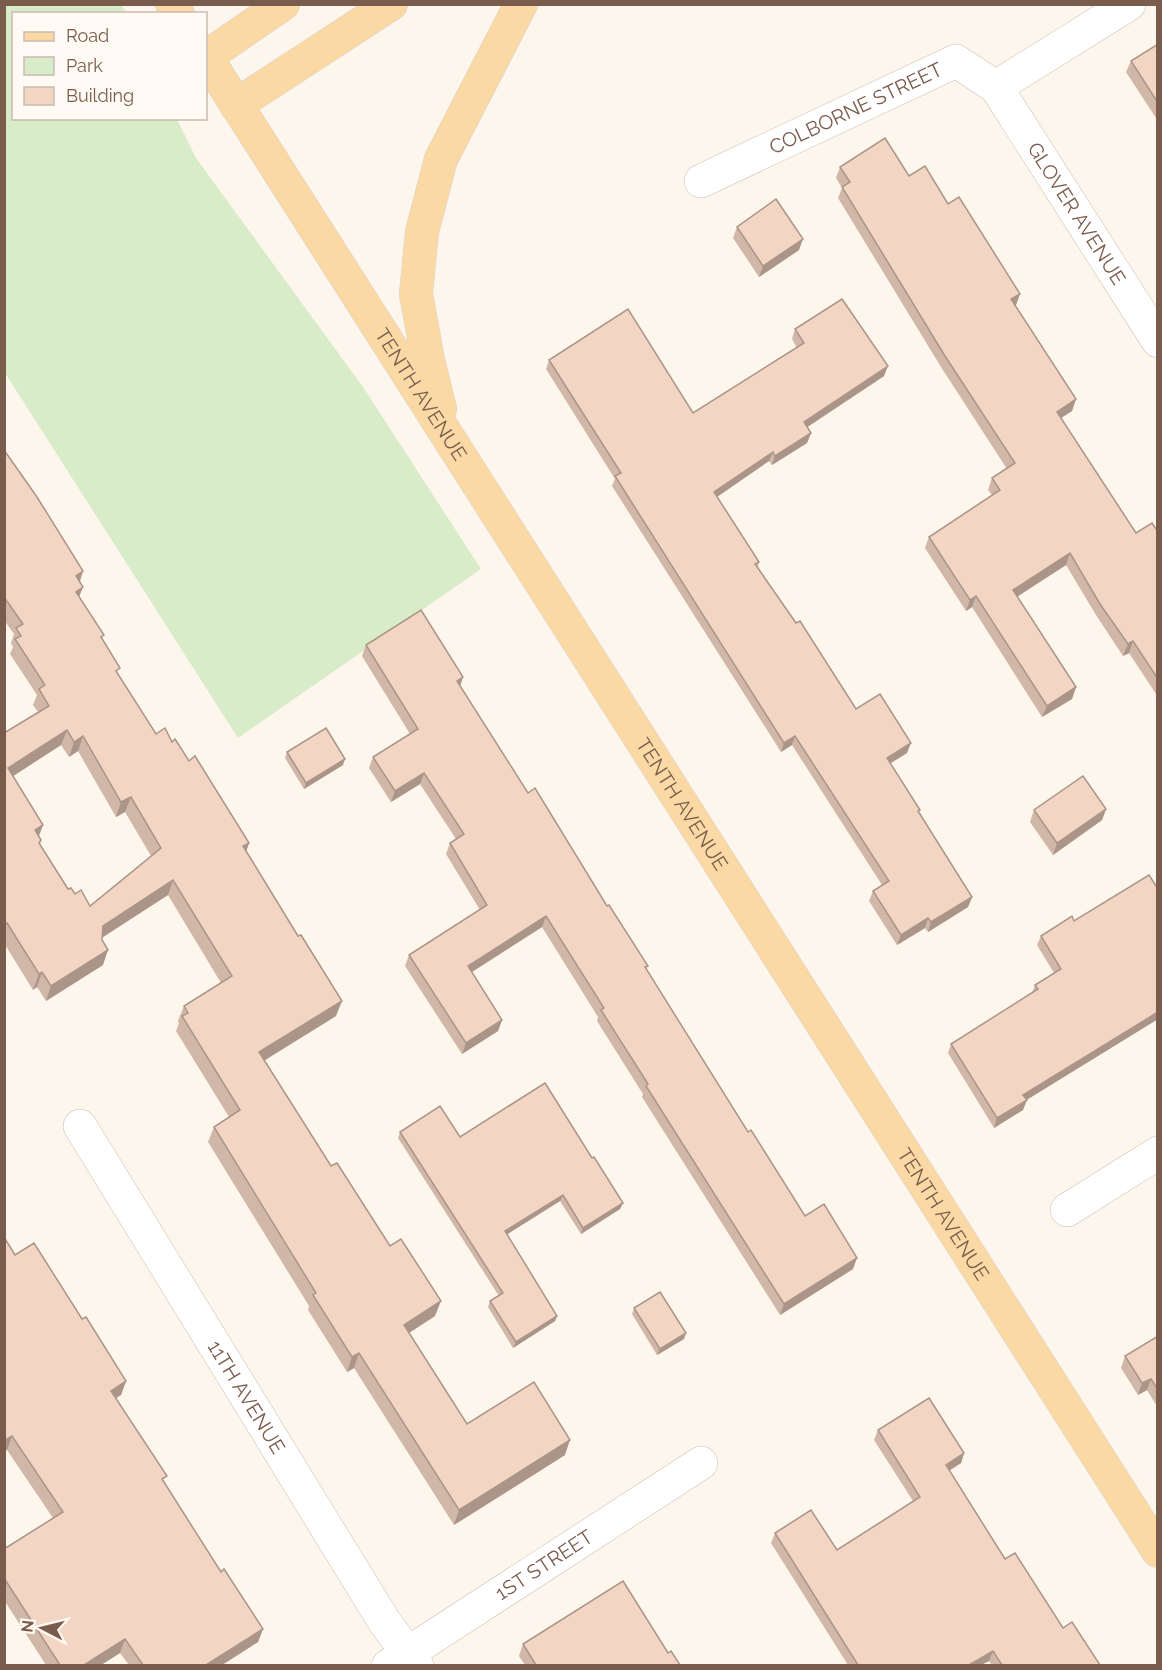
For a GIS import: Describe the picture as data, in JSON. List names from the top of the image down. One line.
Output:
{"streets":{"main road":["TENTH AVENUE"],"street":["COLBORNE STREET","GLOVER AVENUE","11TH AVENUE","1ST STREET"]},"crossings":[["COLBORNE STREET","GLOVER AVENUE"],["11TH AVENUE","1ST STREET"]],"legend":["Road","Park","Building"],"north":"left"}
